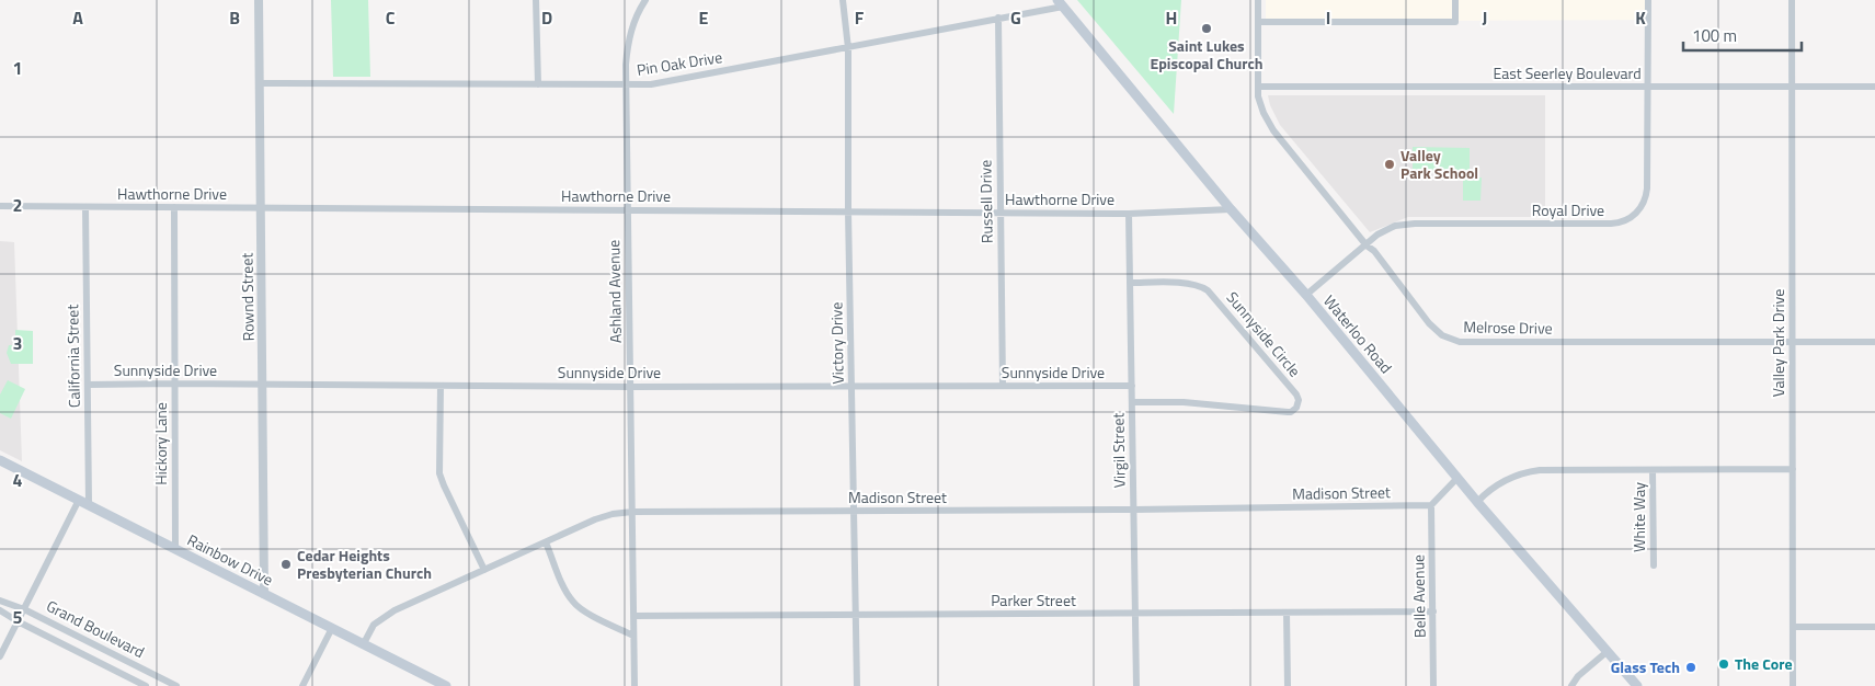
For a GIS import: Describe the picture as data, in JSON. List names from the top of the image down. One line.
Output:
{"streets":{"main road":["Waterloo Road","Rainbow Drive"],"street":["Pin Oak Drive","East Seerley Boulevard","Hawthorne Drive","Russell Drive","Royal Drive","Ashland Avenue","Rownd Street","Melrose Drive","Sunnyside Circle","Victory Drive","Valley Park Drive","California Street","Sunnyside Drive","Hickory Lane","Virgil Street","Madison Street","White Way","Belle Avenue","Parker Street","Grand Boulevard"]},"crossings":[["Pin Oak Drive","Russell Drive"],["Pin Oak Drive","Ashland Avenue"],["Pin Oak Drive","Rownd Street"],["Pin Oak Drive","Waterloo Road"],["Pin Oak Drive","Victory Drive"],["East Seerley Boulevard","Royal Drive"],["East Seerley Boulevard","Melrose Drive"],["East Seerley Boulevard","Valley Park Drive"],["Hawthorne Drive","Russell Drive"],["Hawthorne Drive","Ashland Avenue"],["Hawthorne Drive","Rownd Street"],["Hawthorne Drive","Waterloo Road"],["Hawthorne Drive","Victory Drive"],["Hawthorne Drive","California Street"],["Hawthorne Drive","Hickory Lane"],["Hawthorne Drive","Virgil Street"],["Russell Drive","Sunnyside Drive"],["Royal Drive","Melrose Drive"],["Royal Drive","Waterloo Road"],["Ashland Avenue","Sunnyside Drive"],["Ashland Avenue","Madison Street"],["Ashland Avenue","Parker Street"],["Rownd Street","Sunnyside Drive"],["Rownd Street","Rainbow Drive"],["Melrose Drive","Valley Park Drive"],["Sunnyside Circle","Virgil Street"],["Victory Drive","Sunnyside Drive"],["Victory Drive","Madison Street"],["Victory Drive","Parker Street"],["California Street","Sunnyside Drive"],["California Street","Rainbow Drive"],["Sunnyside Drive","Hickory Lane"],["Sunnyside Drive","Virgil Street"],["Hickory Lane","Rainbow Drive"],["Virgil Street","Madison Street"],["Virgil Street","Parker Street"],["Madison Street","Rainbow Drive"],["Madison Street","Belle Avenue"],["Belle Avenue","Parker Street"]],"places":["Saint Lukes Episcopal Church","Valley Park School","Cedar Heights Presbyterian Church","The Core","Glass Tech"],"scale_bar":"100 m","grid":{"columns":["A","B","C","D","E","F","G","H","I","J","K"],"rows":["1","2","3","4","5"]}}
